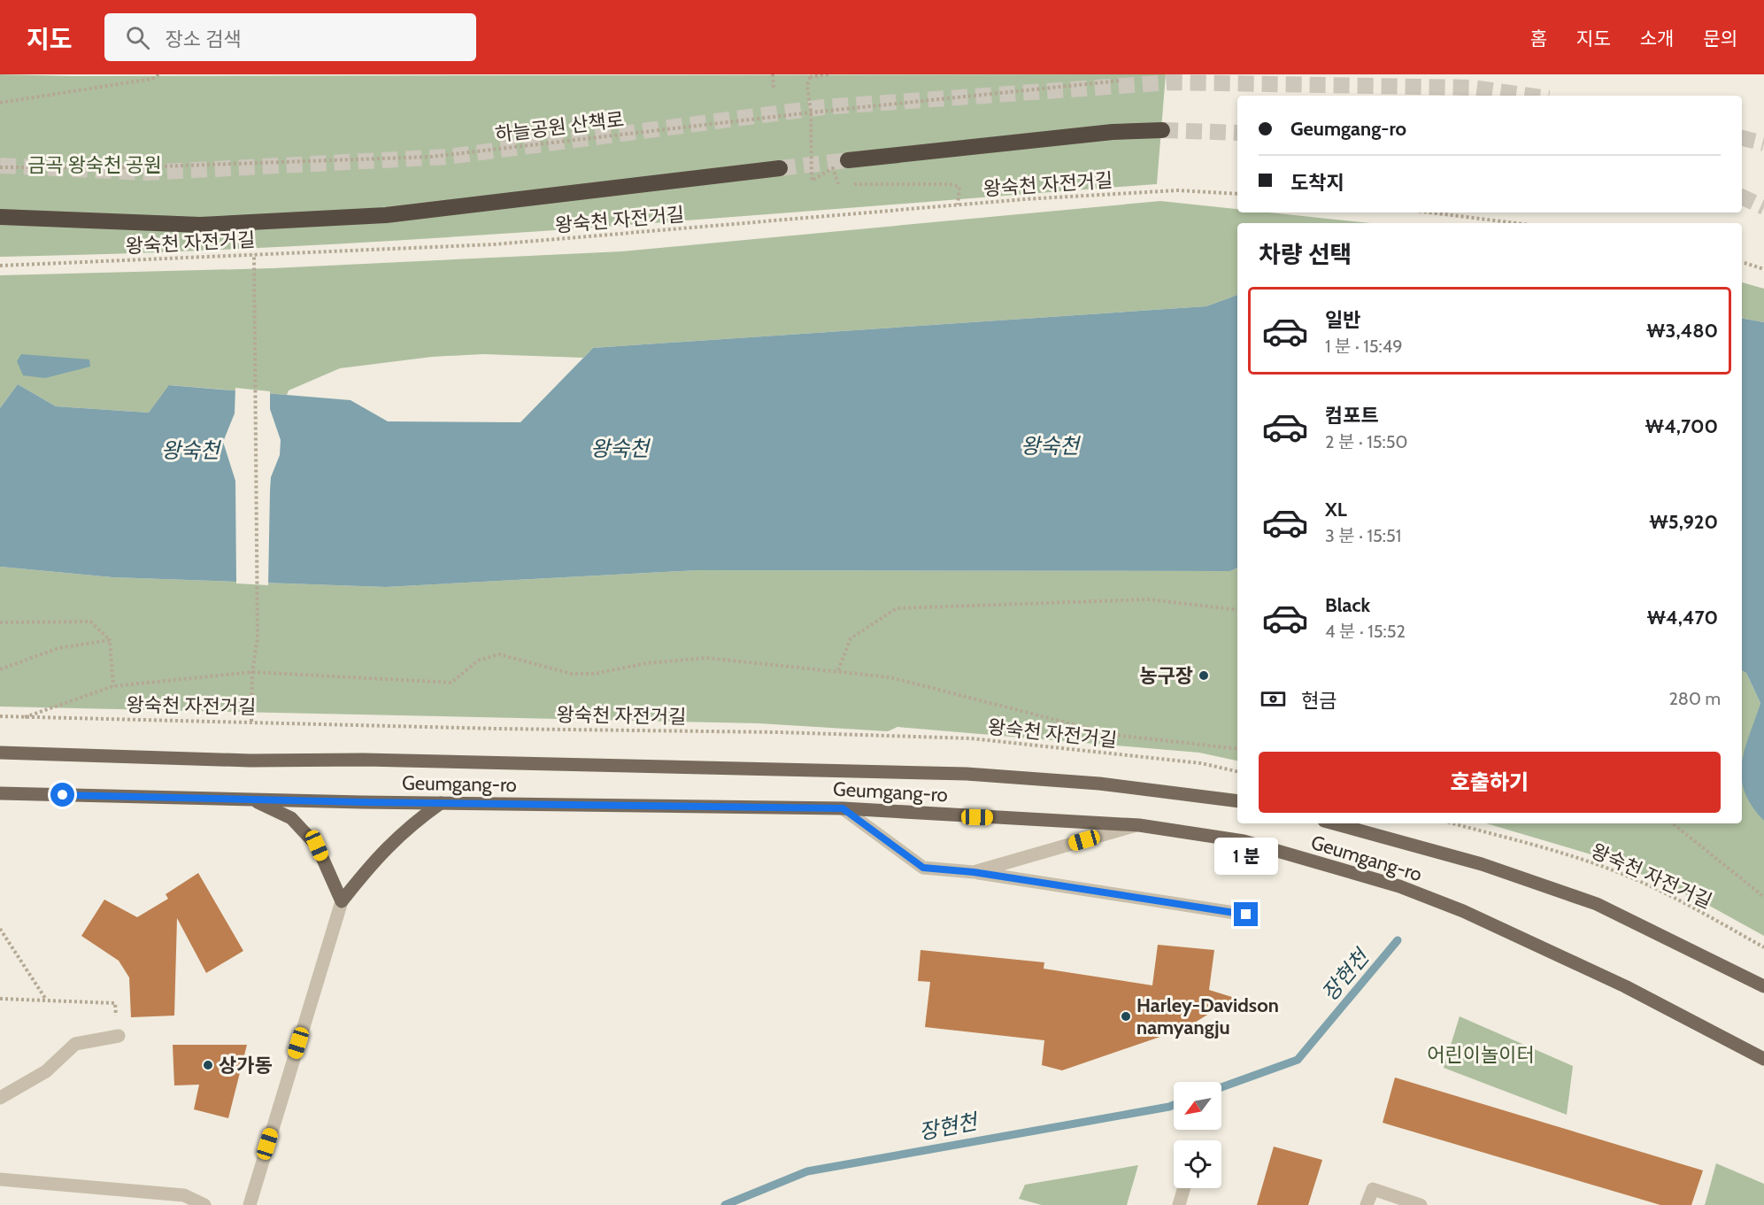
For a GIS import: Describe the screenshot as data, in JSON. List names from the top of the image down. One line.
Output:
{"streets":{"main road":["Geumgang-ro"],"path":["하늘공원 산책로","왕숙천 자전거길"]},"water":["왕숙천","장현천"],"parks":["금곡 왕숙천 공원","어린이놀이터"],"places":["농구장","Harley-Davidson namyangju","상가동"],"north":"bottom left","page":{"header":"지도","search":"장소 검색","nav":["홈","지도","소개","문의"],"banner":["Geumgang-ro","도착지"],"heading":"차량 선택","list":[{"name":"일반","note":"1 분 · 15:49","value":"₩3,480"},{"name":"컴포트","note":"2 분 · 15:50","value":"₩4,700"},{"name":"XL","note":"3 분 · 15:51","value":"₩5,920"},{"name":"Black","note":"4 분 · 15:52","value":"₩4,470"}],"pay":["현금","280 m"],"buttons":"호출하기","bubble":"1 분"}}
